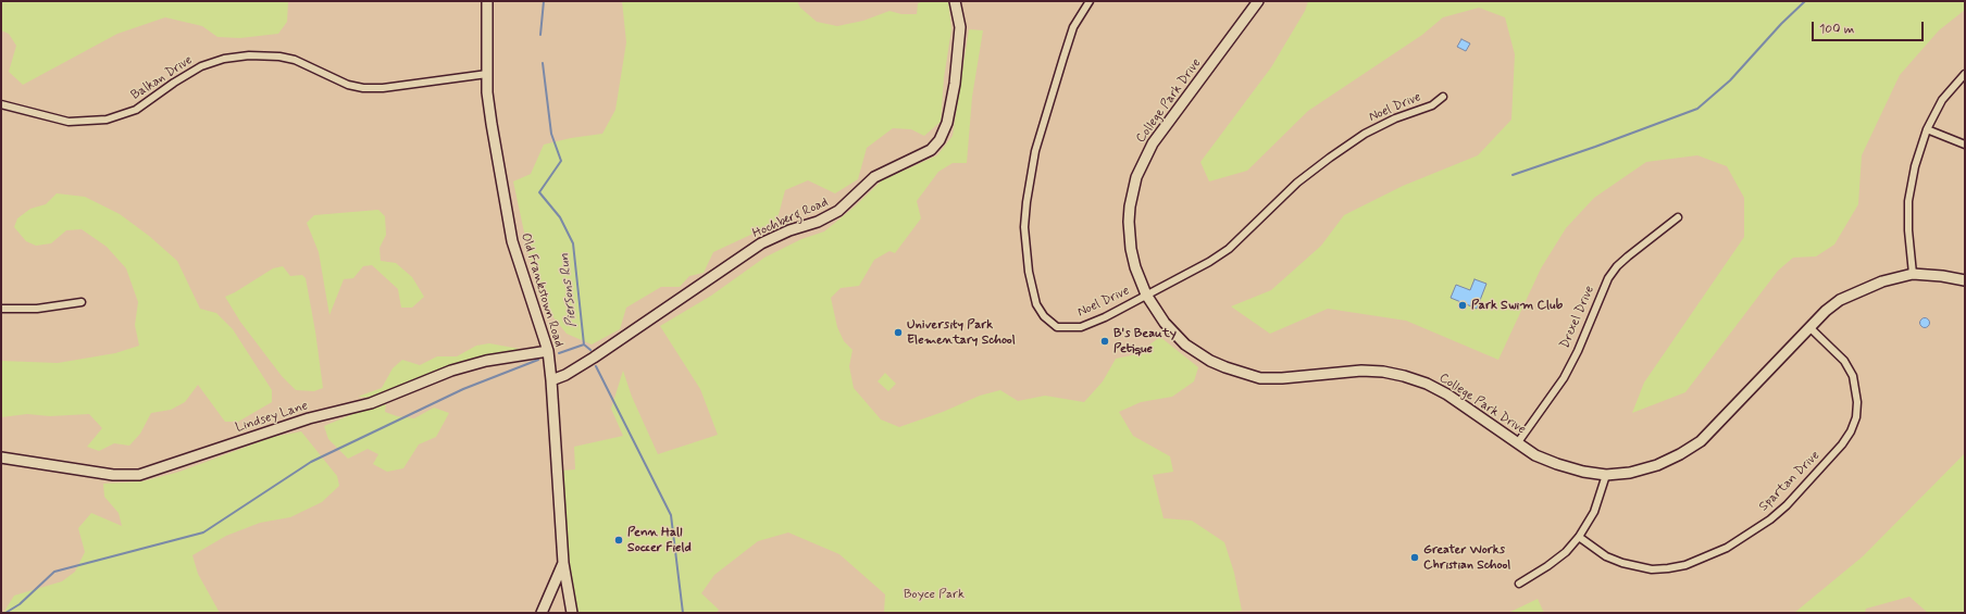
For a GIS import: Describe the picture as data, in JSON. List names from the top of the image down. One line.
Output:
{"streets":{"street":["Balkan Drive","College Park Drive","Noel Drive","Hochberg Road","Old Frankstown Road","Drexel Drive","Lindsey Lane","Spartan Drive"]},"crossings":[["Balkan Drive","Old Frankstown Road"],["College Park Drive","Noel Drive"],["College Park Drive","Drexel Drive"],["College Park Drive","Spartan Drive"],["Hochberg Road","Old Frankstown Road"],["Old Frankstown Road","Lindsey Lane"]],"water":["Piersons Run"],"parks":["Boyce Park"],"places":["Park Swim Club","University Park Elementary School","B's Beauty Petique","Penn Hall Soccer Field","Greater Works Christian School"],"scale_bar":"100 m"}
